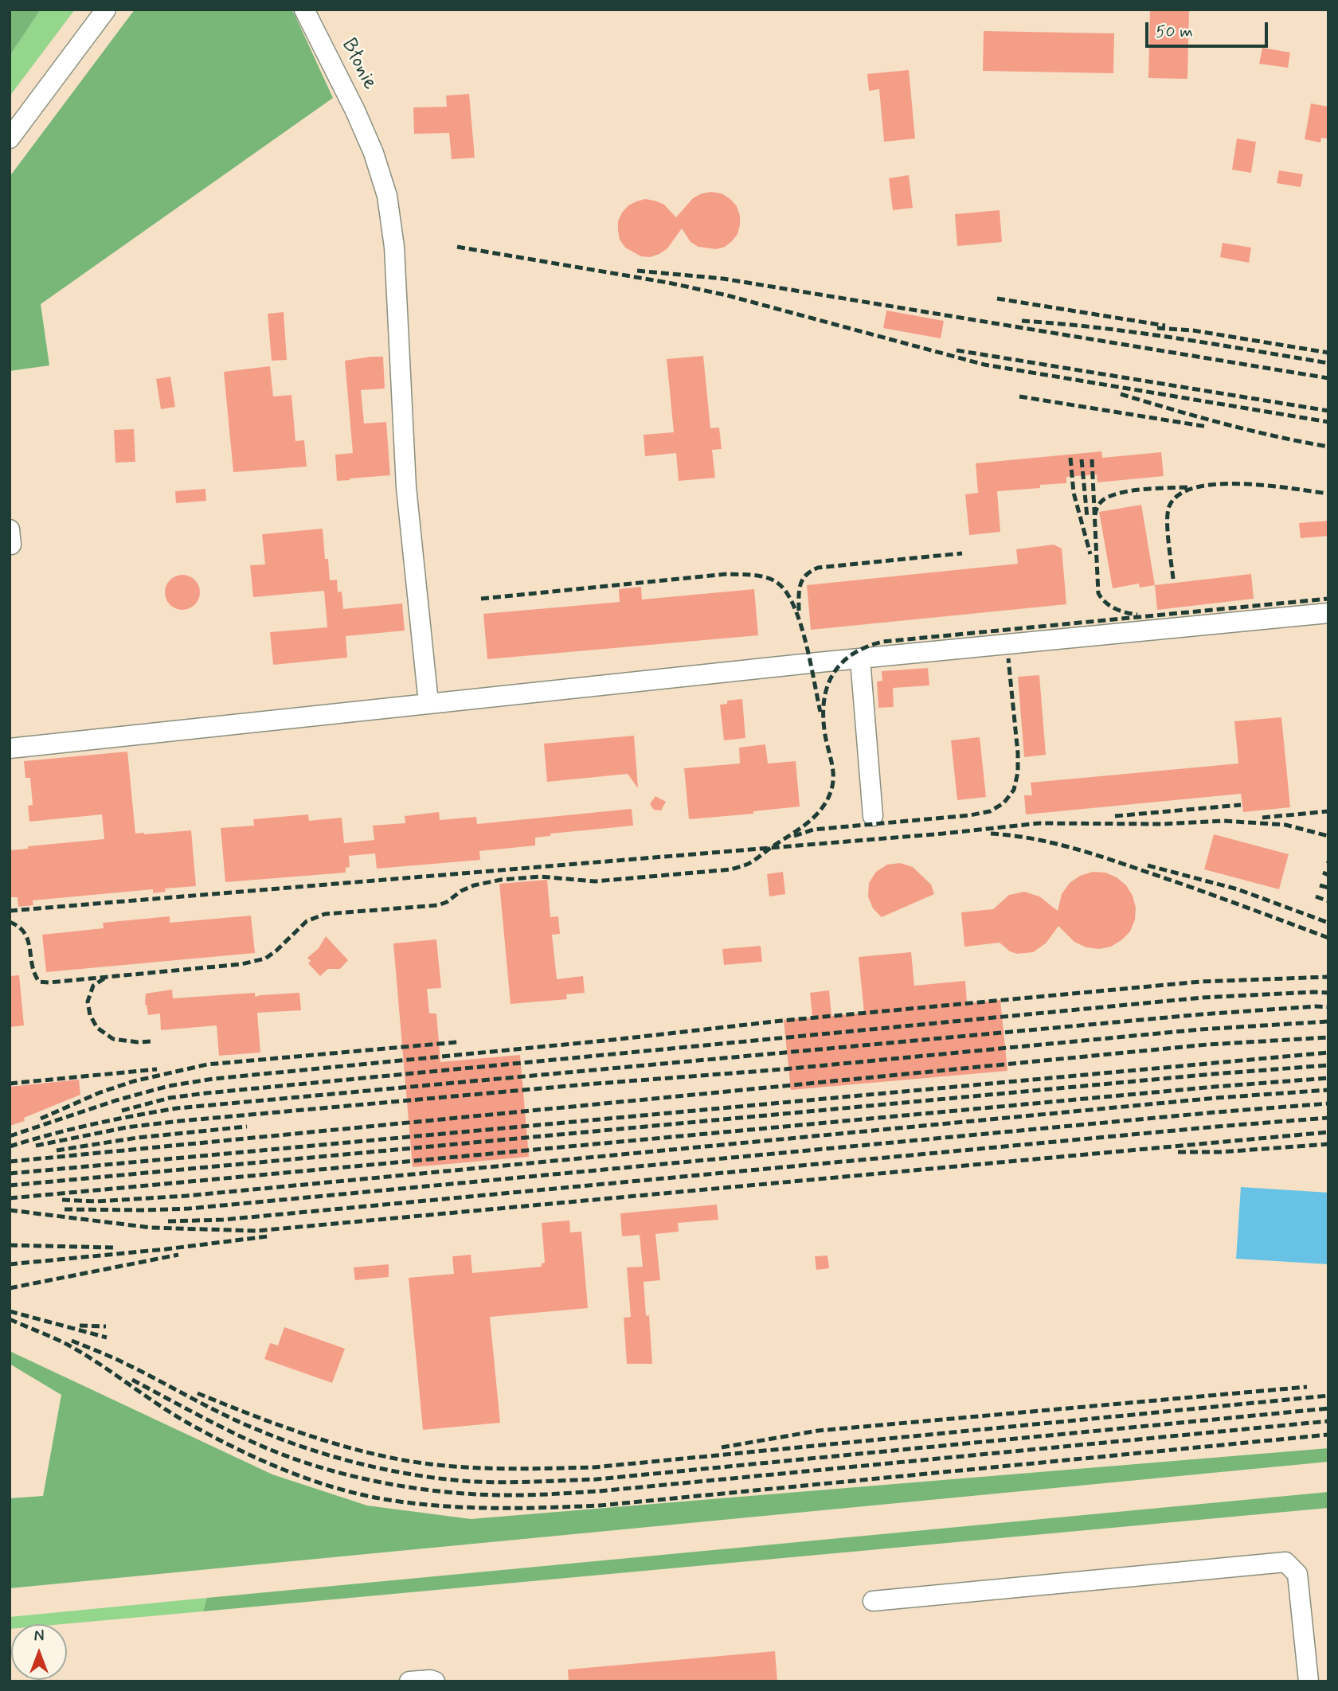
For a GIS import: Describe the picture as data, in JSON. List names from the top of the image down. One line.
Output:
{"streets":{"street":["Błonie"]},"scale_bar":"50 m","north":"top"}
